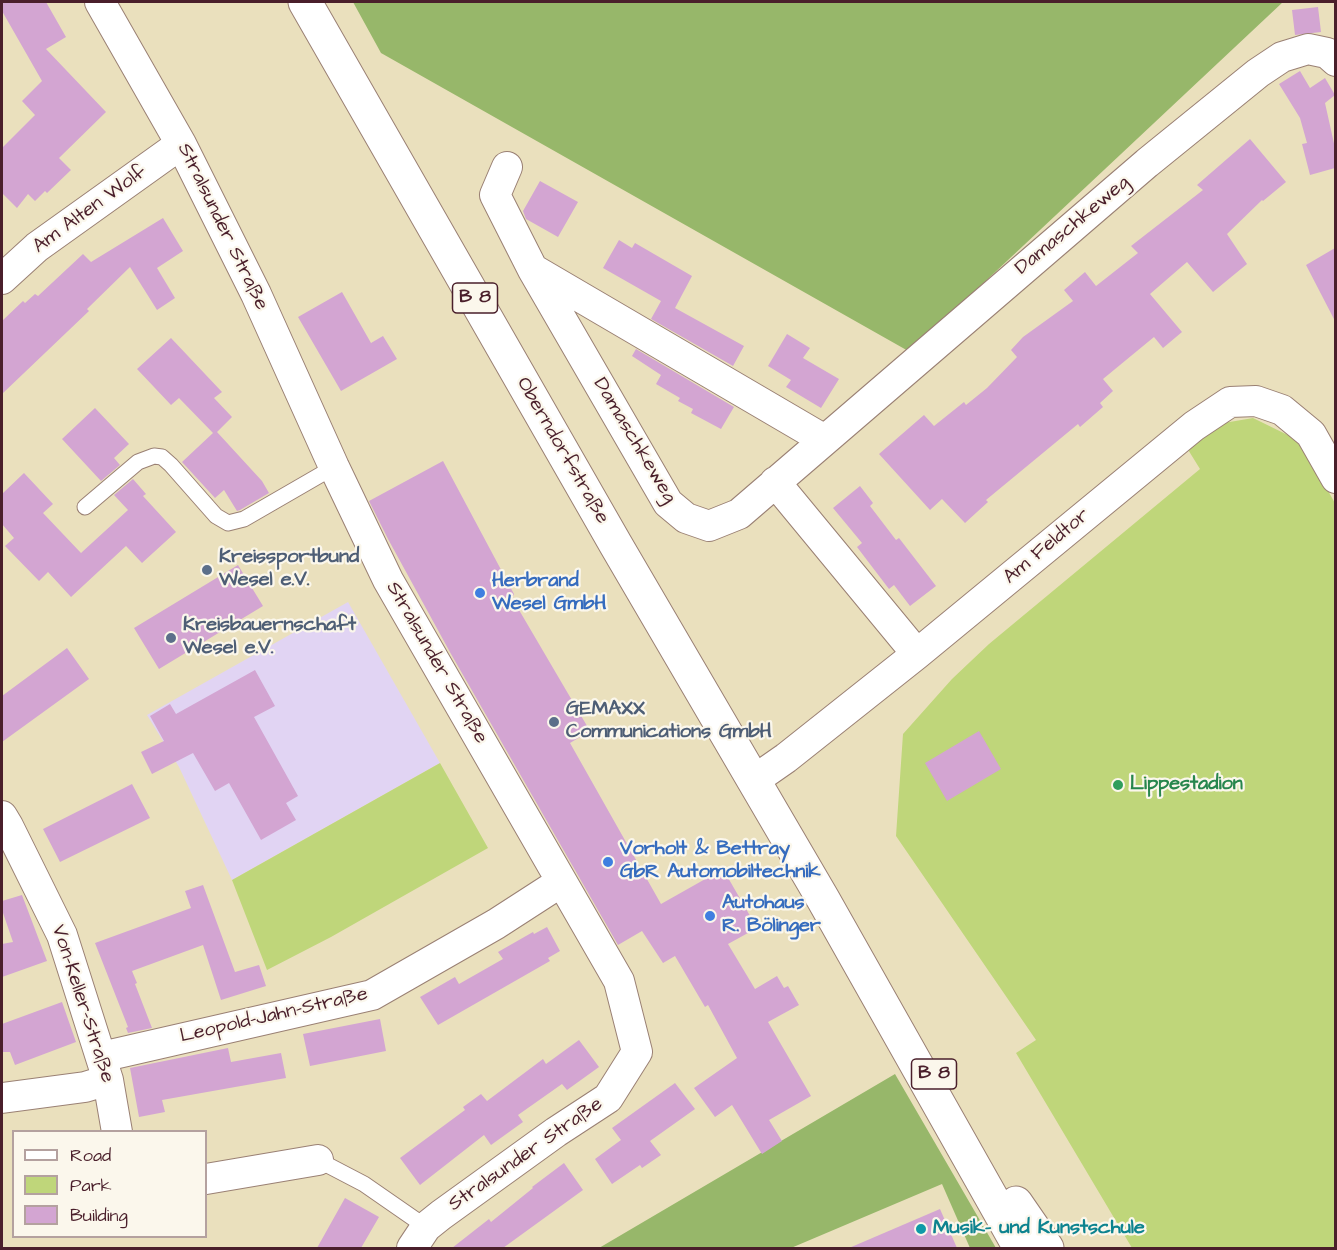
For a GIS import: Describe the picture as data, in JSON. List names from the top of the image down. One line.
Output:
{"streets":{"main road":["B 8","Oberndorfstraße"],"street":["Am Alten Wolf","Damaschkeweg","Stralsunder Straße","Am Feldtor","Von-Keller-Straße","Leopold-Jahn-Straße"]},"crossings":[["Am Alten Wolf","Stralsunder Straße"],["Stralsunder Straße","Leopold-Jahn-Straße"],["Oberndorfstraße","Am Feldtor"],["Von-Keller-Straße","Leopold-Jahn-Straße"]],"places":["Kreissportbund Wesel e.V.","Herbrand Wesel GmbH","Kreisbauernschaft Wesel e.V.","GEMAXX Communications GmbH","Lippestadion","Vorholt & Bettray GbR Automobiltechnik","Autohaus R. Bölinger","Musik- und Kunstschule"],"legend":["Road","Park","Building"]}
